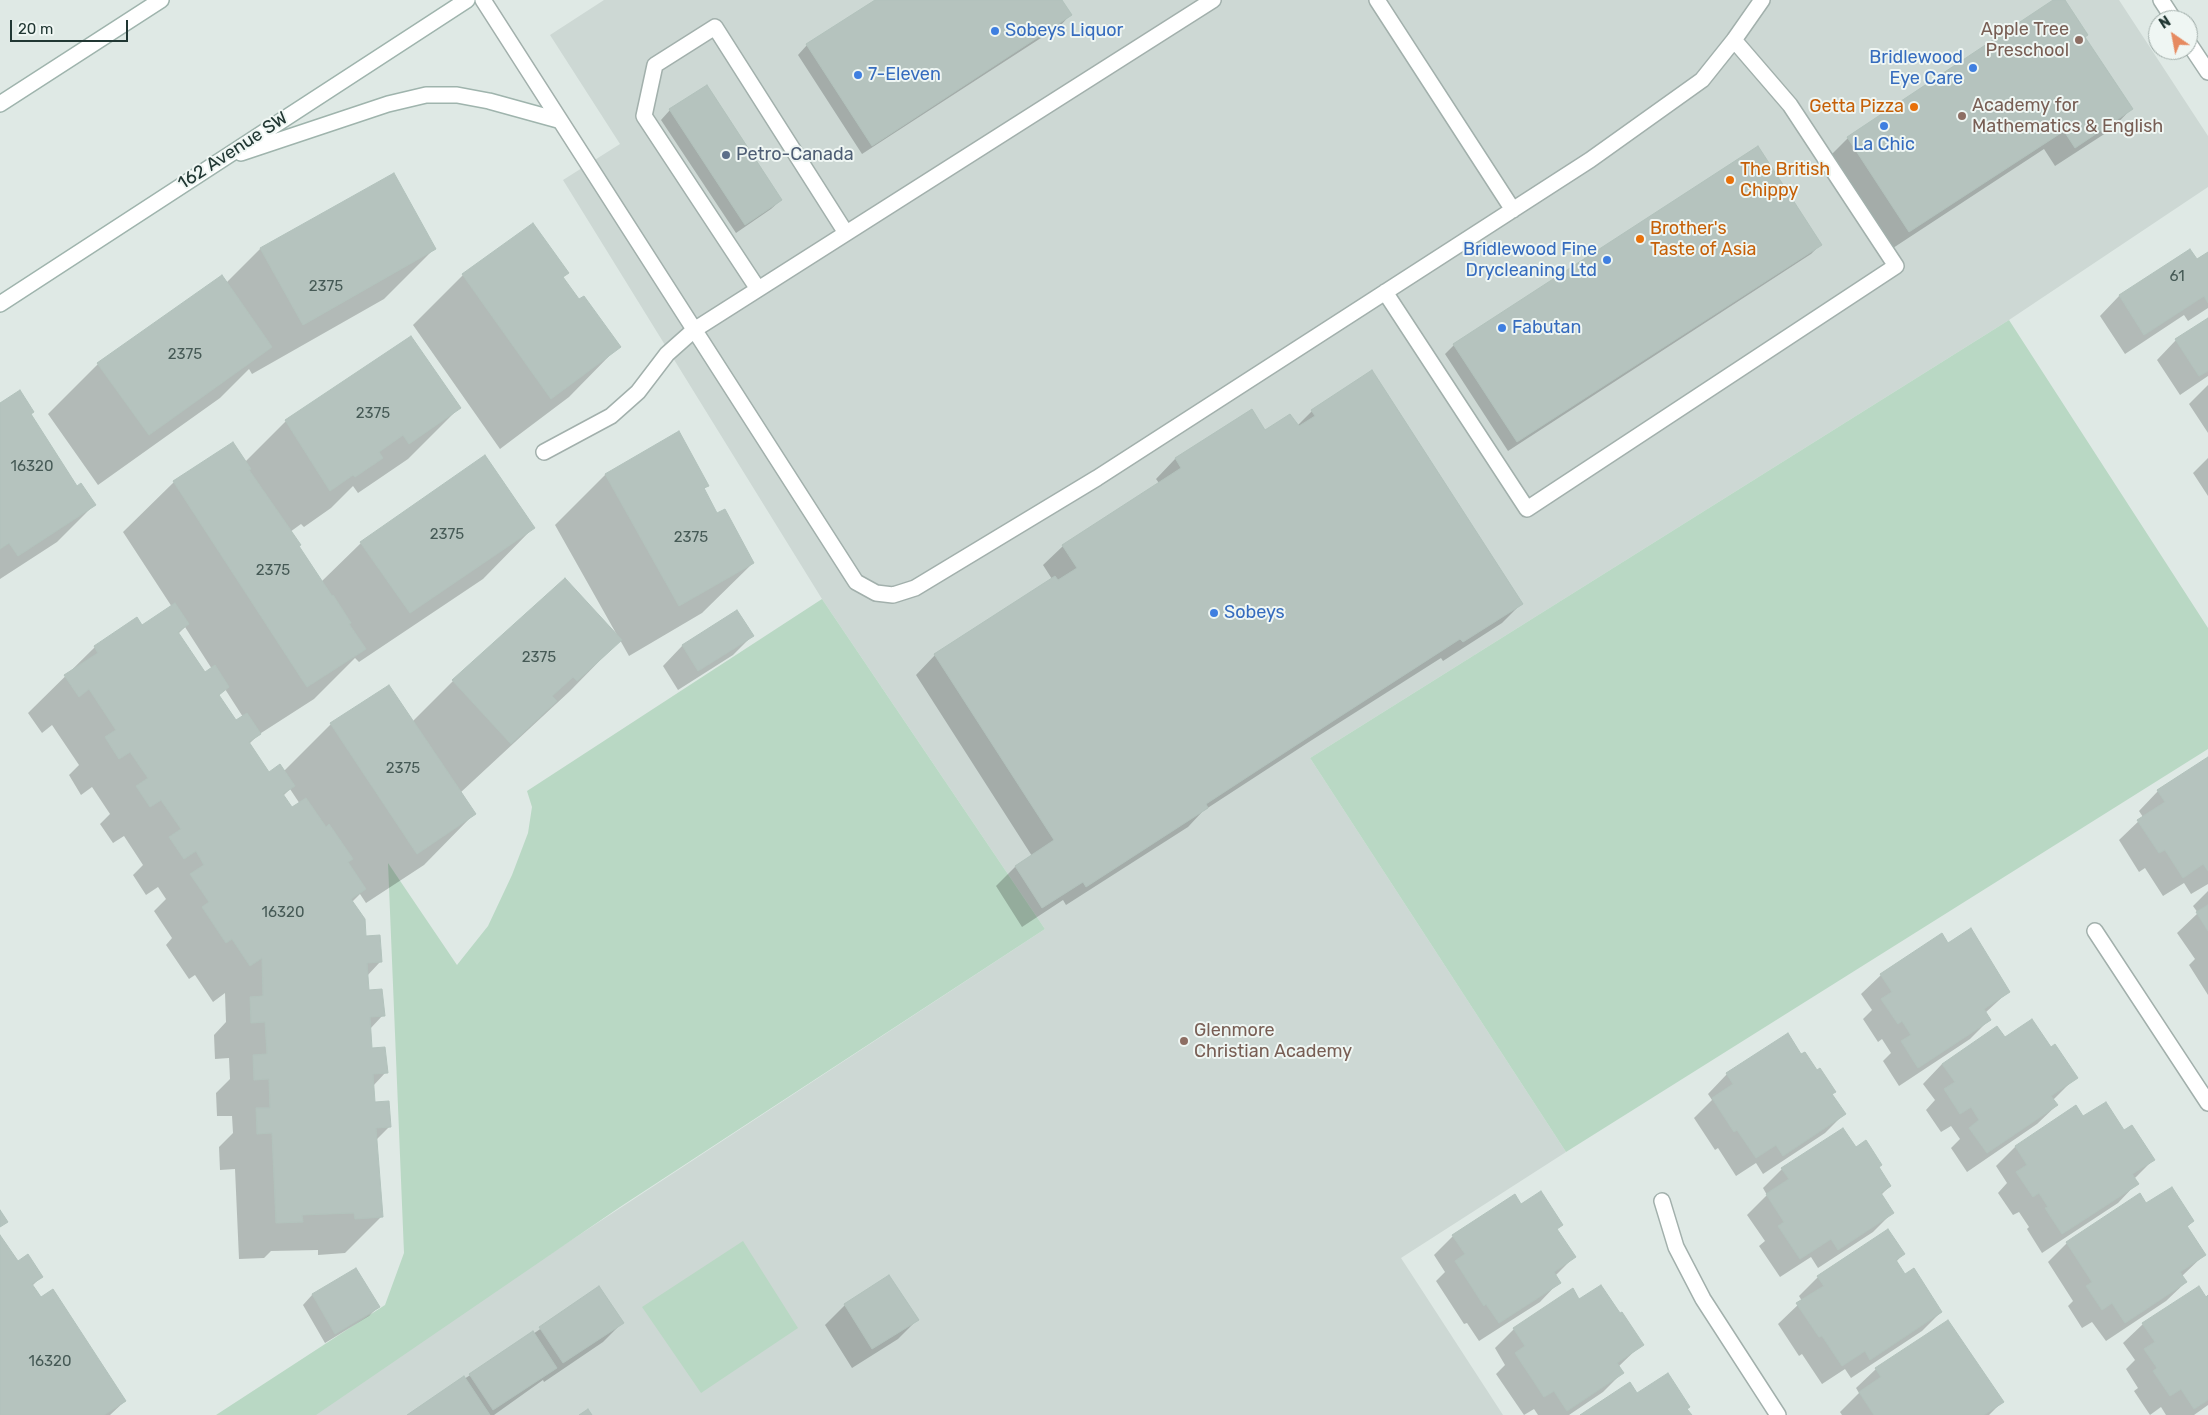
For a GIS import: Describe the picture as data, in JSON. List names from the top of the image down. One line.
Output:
{"streets":{"main road":["162 Avenue SW"]},"places":["Sobeys Liquor","Apple Tree Preschool","Bridlewood Eye Care","7-Eleven","Getta Pizza","Academy for Mathematics & English","La Chic","Petro-Canada","The British Chippy","Brother's Taste of Asia","Bridlewood Fine Drycleaning Ltd","Fabutan","Sobeys","Glenmore Christian Academy"],"house_numbers":["61","2375","2375","2375","16320","2375","2375","2375","2375","2375","16320","16320"],"scale_bar":"20 m","north":"top left"}
